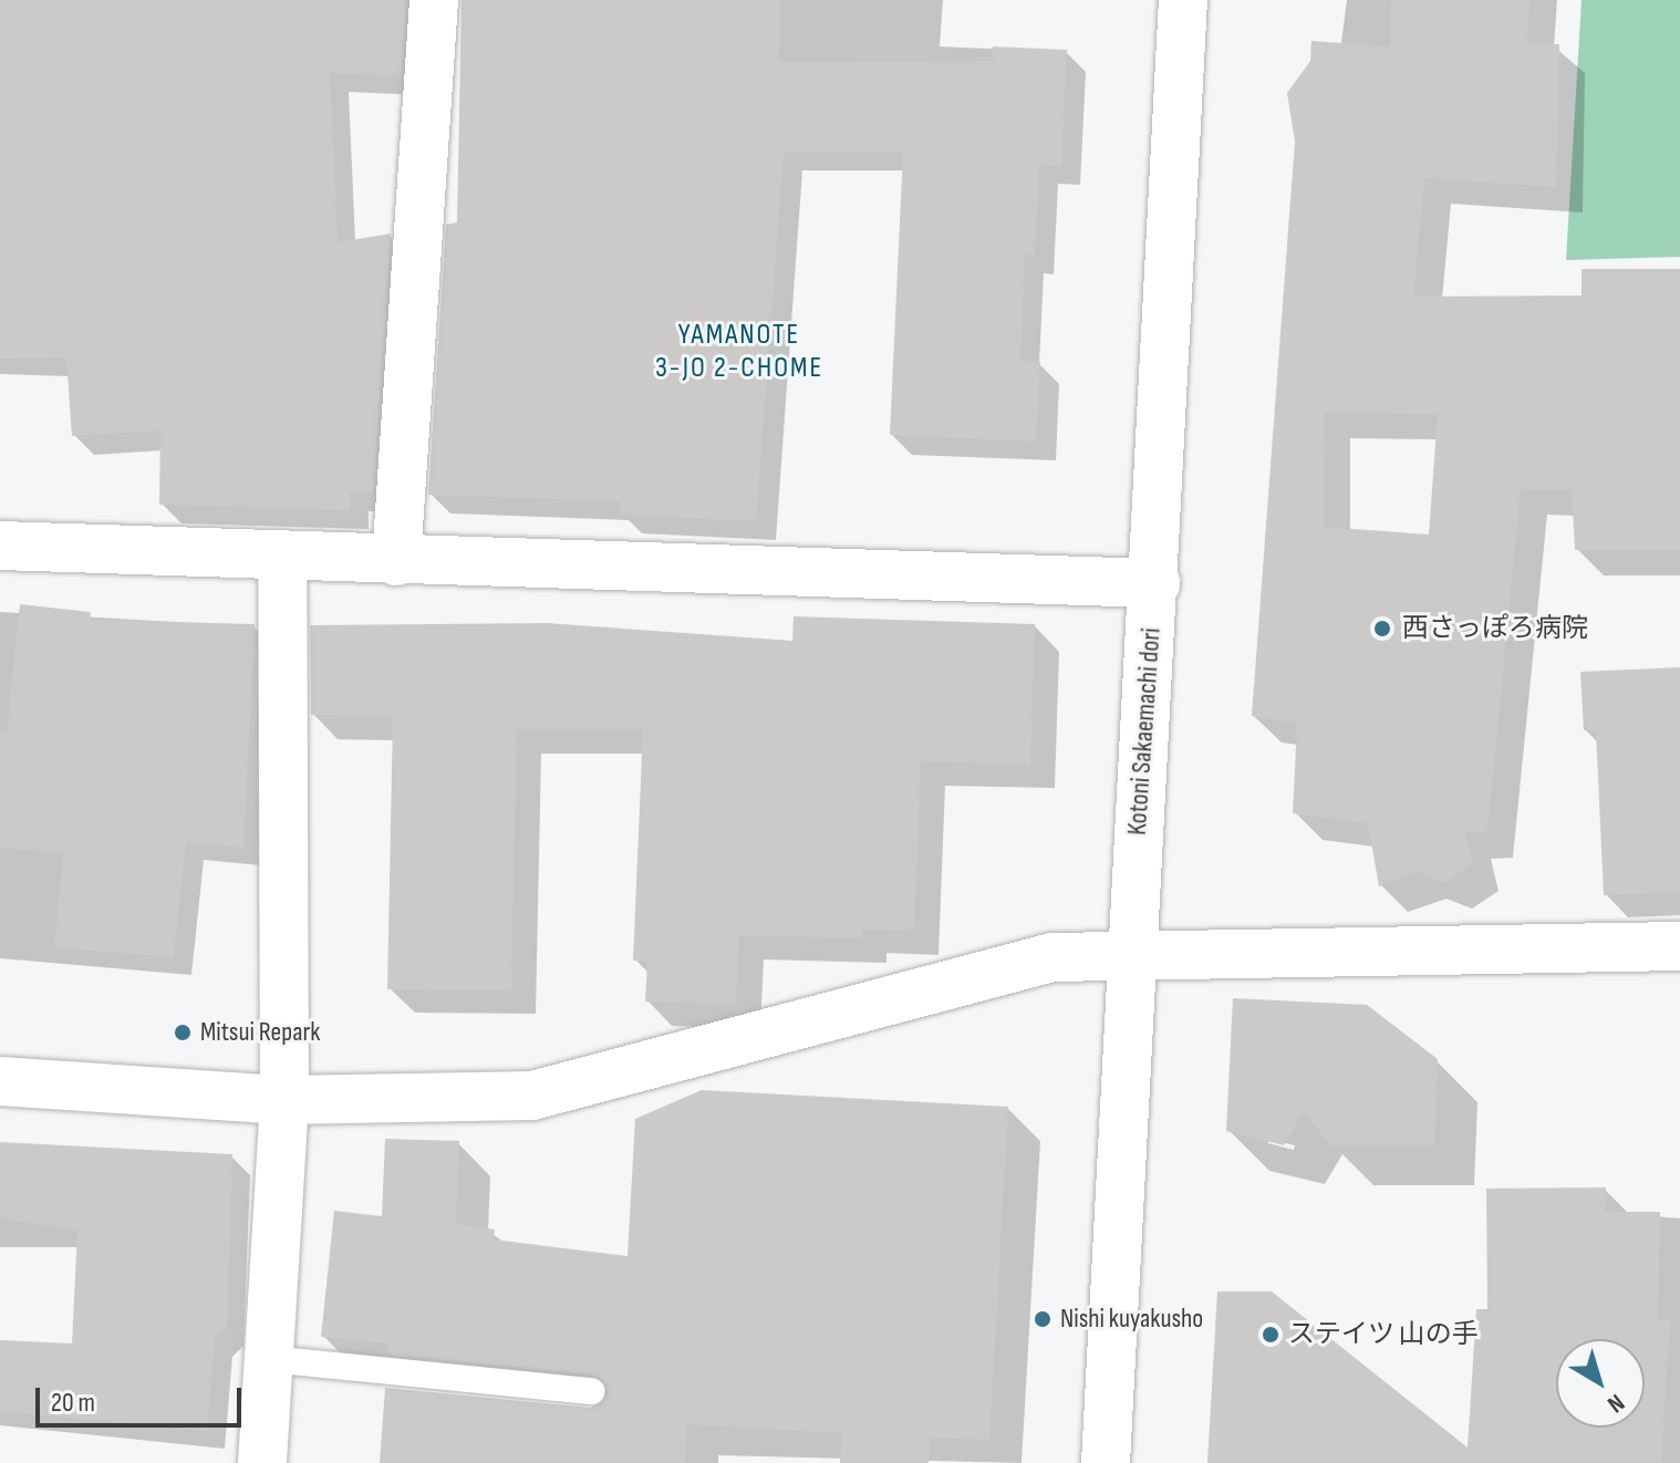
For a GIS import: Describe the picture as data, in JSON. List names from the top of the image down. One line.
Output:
{"streets":{"street":["Kotoni Sakaemachi dori"]},"districts":["YAMANOTE 3-JO 2-CHOME"],"places":["西さっぽろ病院","Mitsui Repark","Nishi kuyakusho","ステイツ 山の手"],"scale_bar":"20 m","north":"bottom right"}
